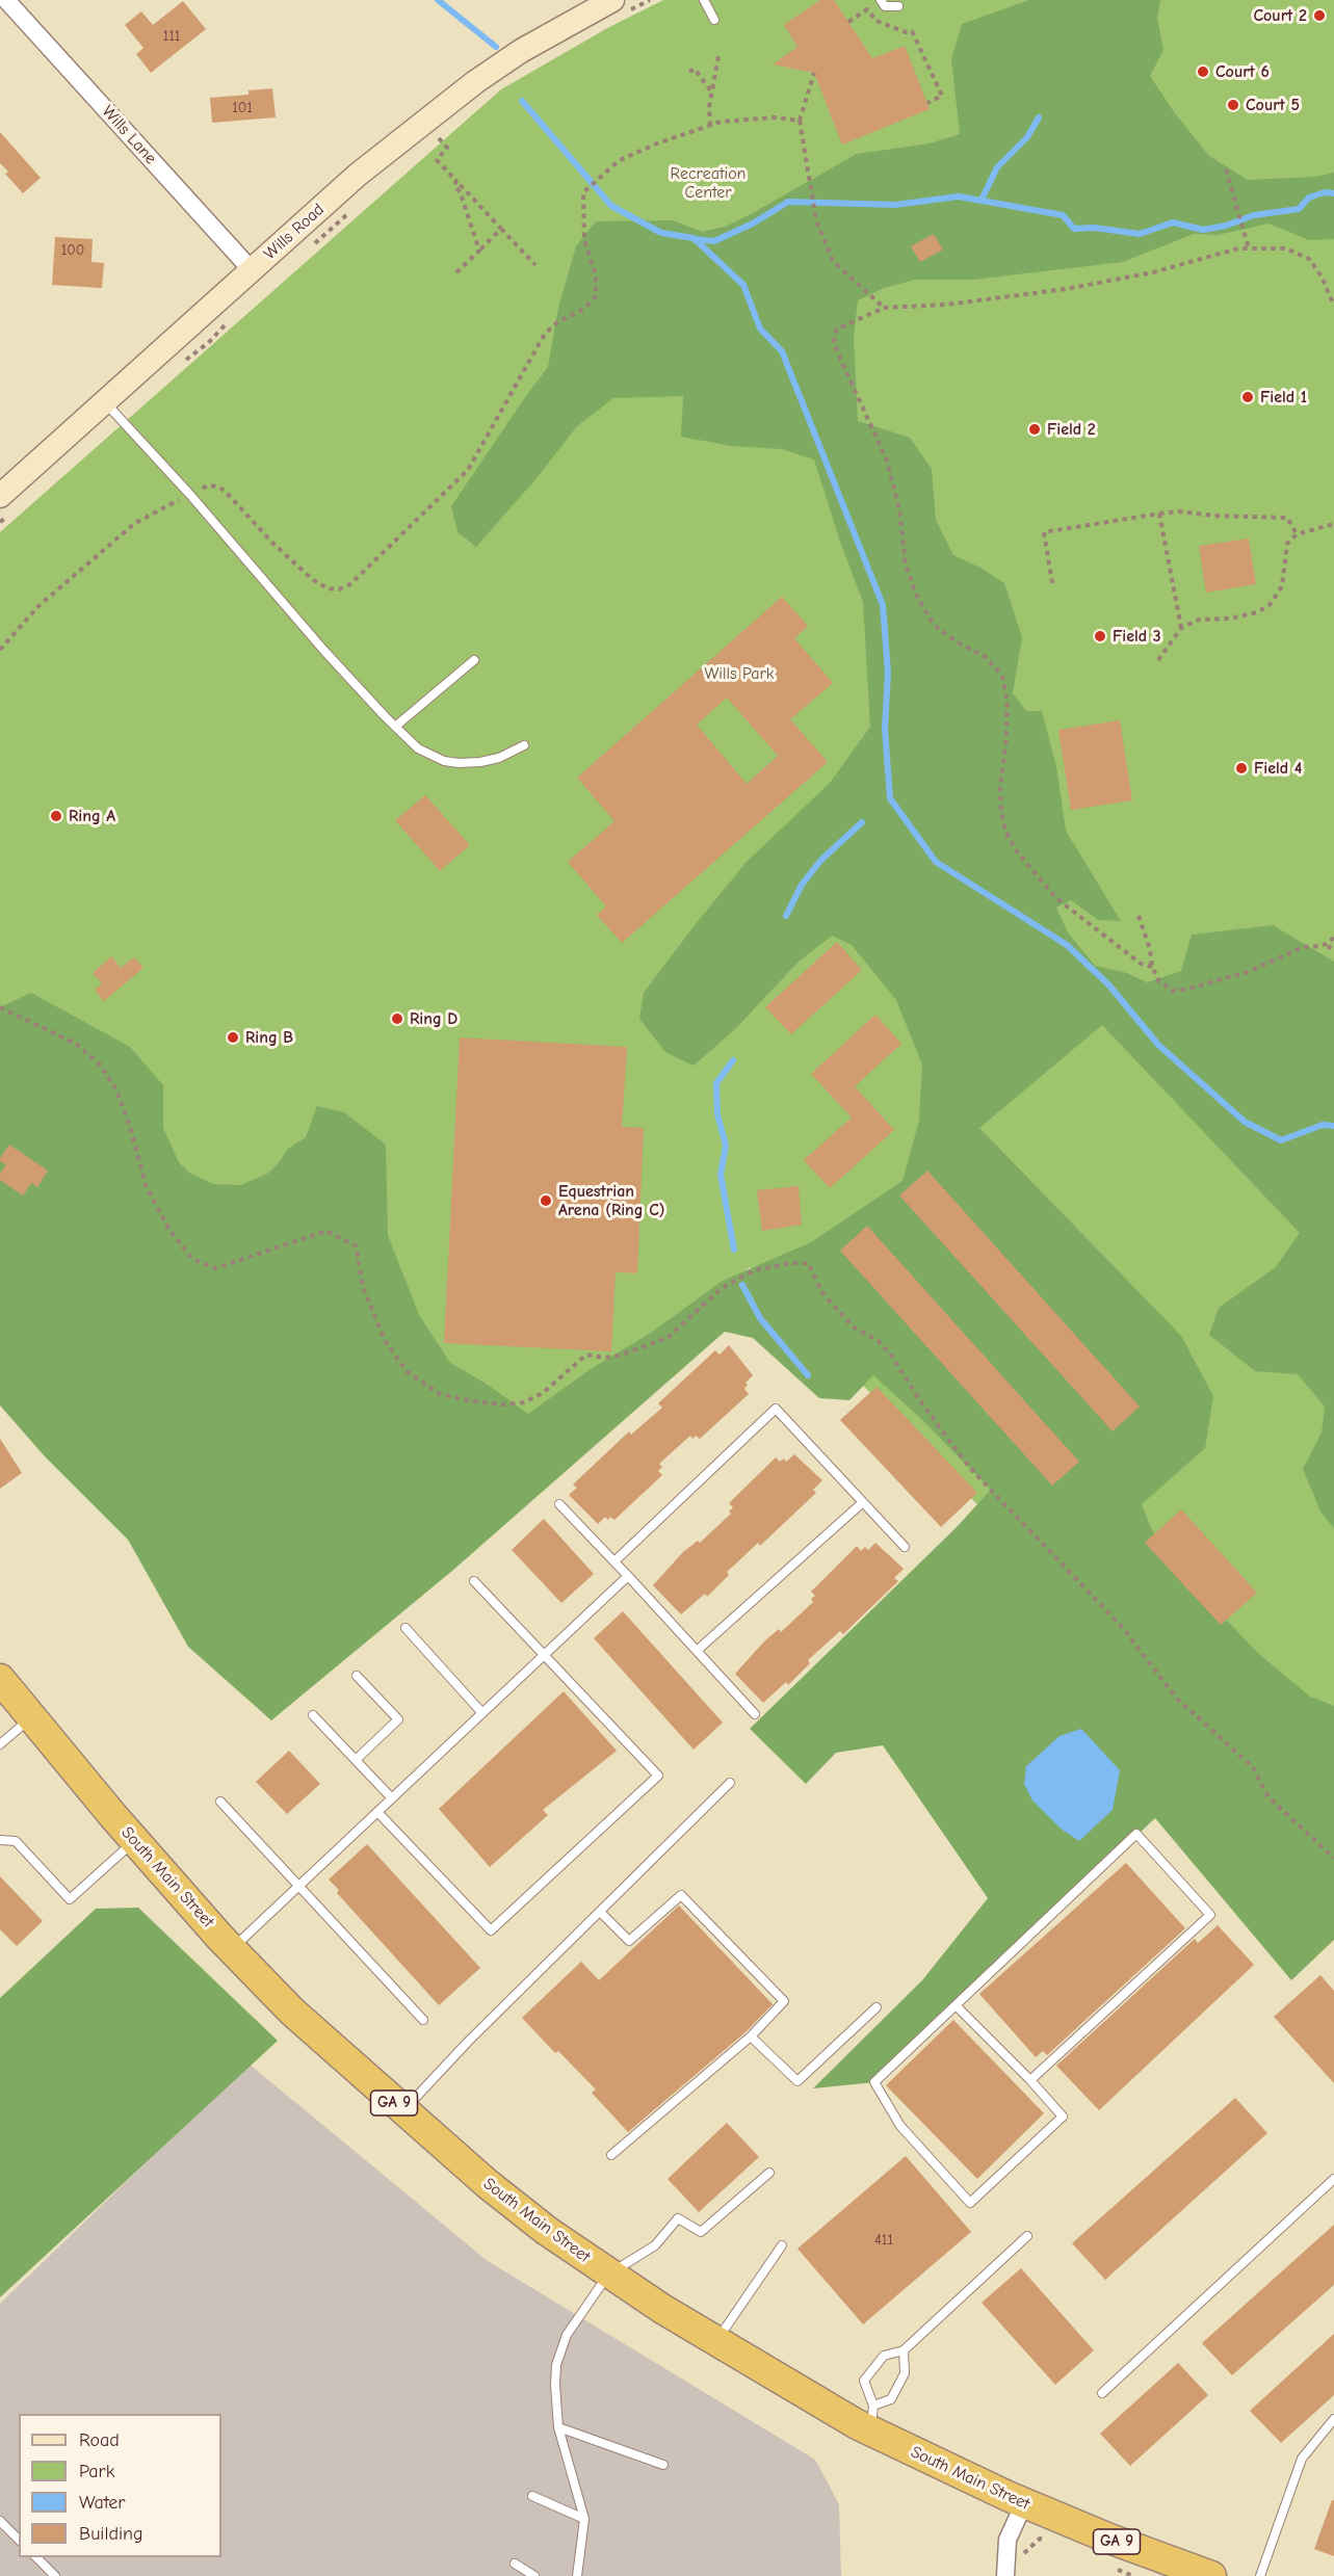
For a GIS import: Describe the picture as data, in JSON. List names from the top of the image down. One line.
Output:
{"streets":{"highway":["South Main Street","GA 9"],"street":["Wills Lane","Wills Road"]},"crossings":[["Wills Lane","Wills Road"]],"parks":["Recreation Center","Wills Park"],"places":["Court 2","Court 6","Court 5","Field 1","Field 2","Field 3","Field 4","Ring A","Ring D","Ring B","Equestrian Arena (Ring C)"],"house_numbers":["111","101","100","411"],"legend":["Road","Park","Water","Building"]}
